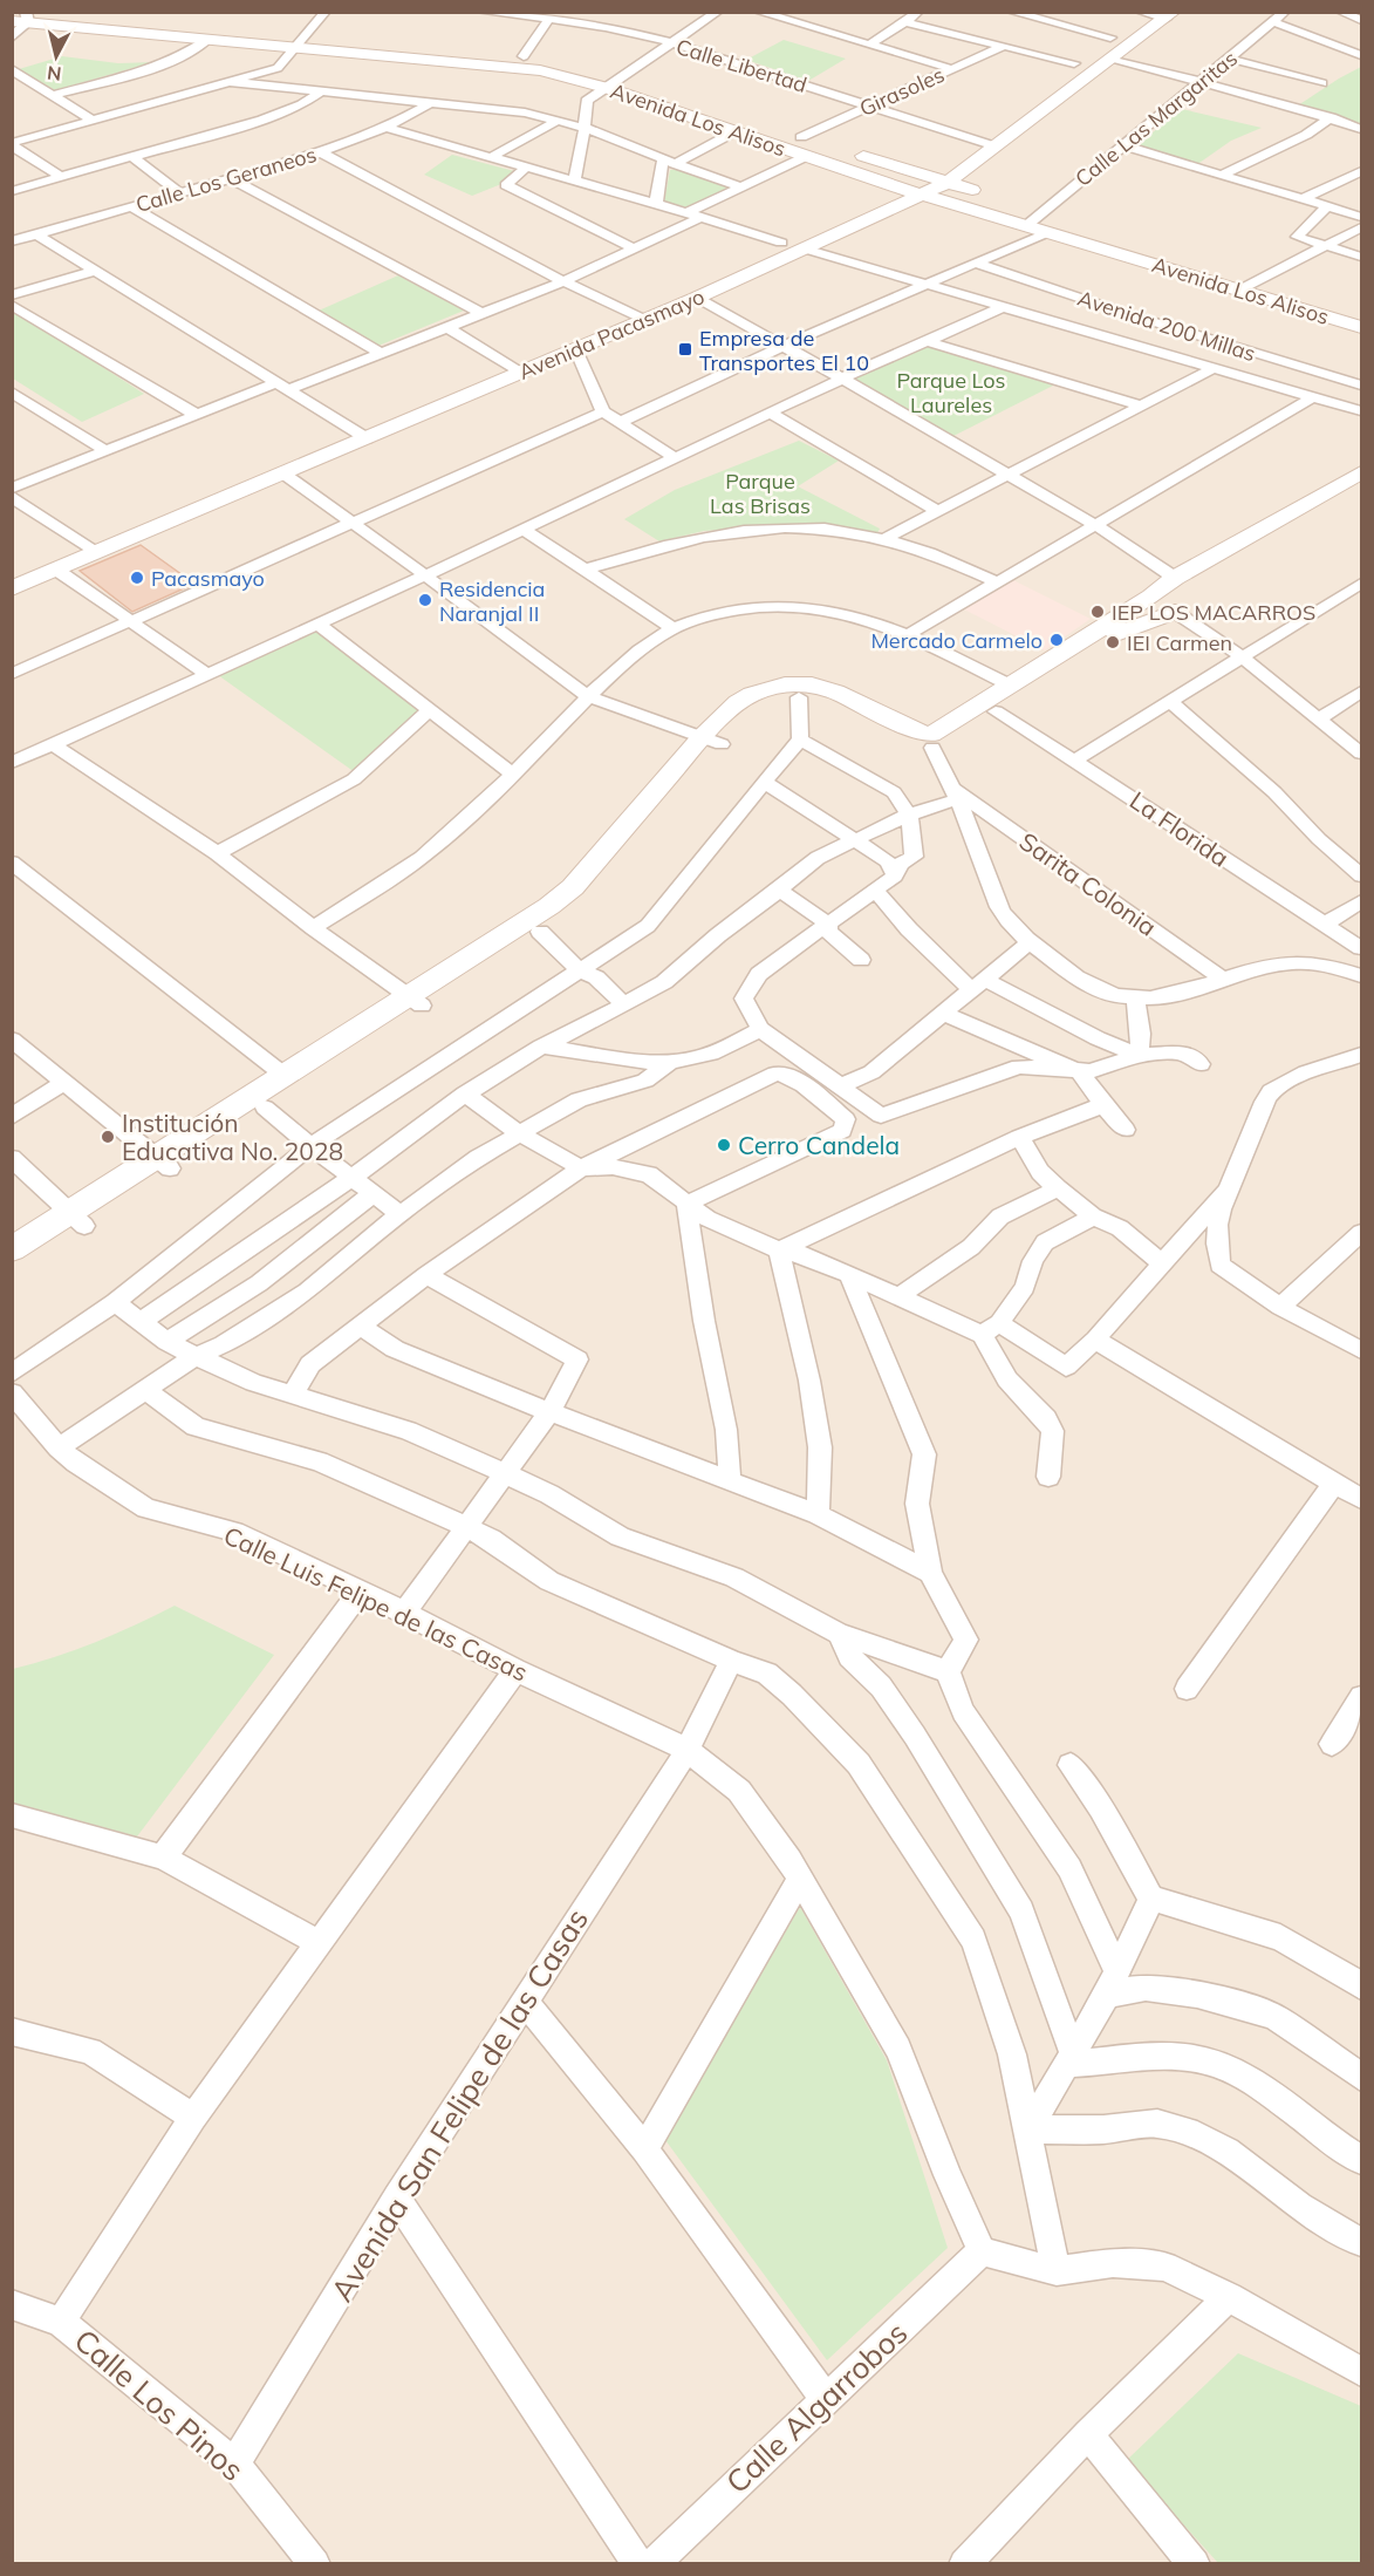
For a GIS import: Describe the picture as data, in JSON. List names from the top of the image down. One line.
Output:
{"streets":{"street":["Calle Libertad","Girasoles","Calle Las Margaritas","Avenida Los Alisos","Calle Los Geraneos","Avenida 200 Millas","Avenida Pacasmayo","La Florida","Sarita Colonia","Calle Luis Felipe de las Casas","Avenida San Felipe de las Casas","Calle Los Pinos","Calle Algarrobos"]},"crossings":[["Calle Libertad","Girasoles"],["Calle Libertad","Avenida Pacasmayo"],["Girasoles","Avenida Los Alisos"],["Calle Las Margaritas","Avenida Los Alisos"],["Avenida Los Alisos","Avenida Pacasmayo"],["Calle Luis Felipe de las Casas","Avenida San Felipe de las Casas"],["Calle Luis Felipe de las Casas","Calle Algarrobos"],["Avenida San Felipe de las Casas","Calle Los Pinos"]],"parks":["Parque Los Laureles","Parque Las Brisas"],"places":{"transit":["Empresa de Transportes El 10"],"other":["Pacasmayo","Residencia Naranjal II","IEP LOS MACARROS","Mercado Carmelo","IEI Carmen","Institución Educativa No. 2028","Cerro Candela"]},"north":"bottom"}
